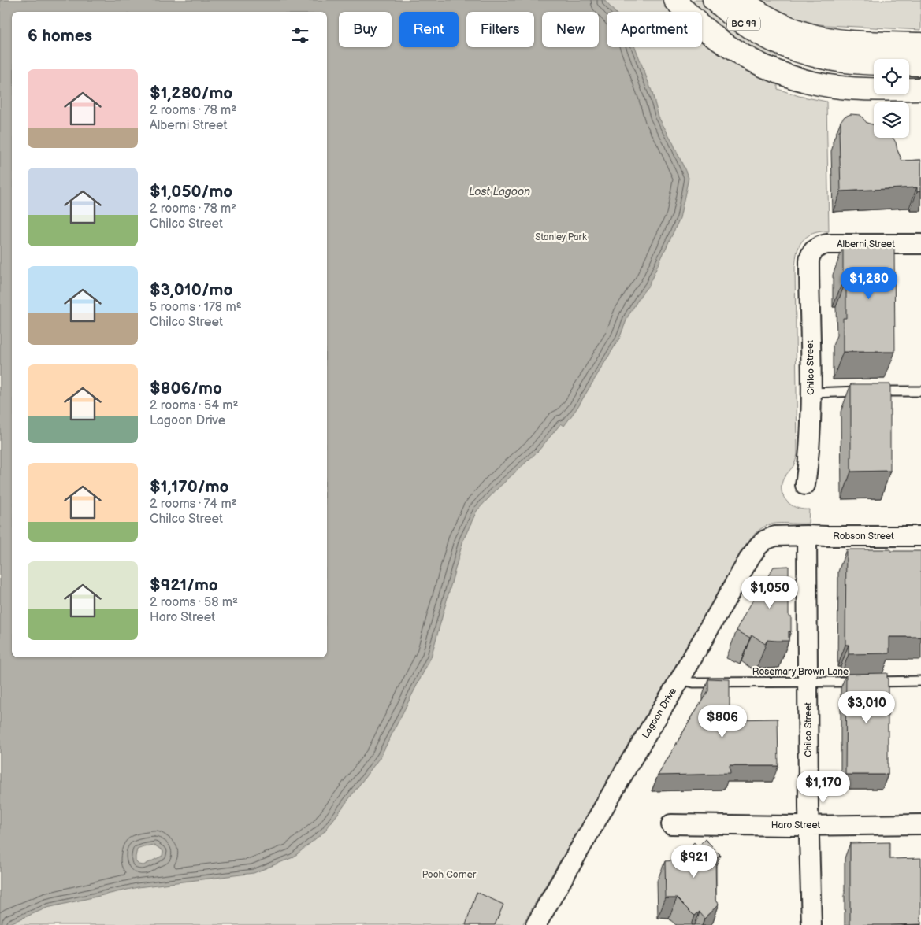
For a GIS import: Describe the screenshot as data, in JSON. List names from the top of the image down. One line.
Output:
{"streets":{"highway":["BC 99"],"street":["Alberni Street","Chilco Street","Robson Street","Lagoon Drive","Haro Street"],"lane":["Rosemary Brown Lane"]},"crossings":[["Alberni Street","Chilco Street"],["Chilco Street","Robson Street"],["Chilco Street","Rosemary Brown Lane"],["Chilco Street","Lagoon Drive"],["Chilco Street","Haro Street"],["Robson Street","Lagoon Drive"],["Rosemary Brown Lane","Lagoon Drive"]],"water":["Lost Lagoon"],"parks":["Stanley Park","Pooh Corner"],"page":{"chip":["Buy","Rent","Filters","New","Apartment"],"heading":"6 homes","list":[{"name":"$1,280/mo","note":"2 rooms · 78 m² · Alberni Street"},{"name":"$1,050/mo","note":"2 rooms · 78 m² · Chilco Street"},{"name":"$3,010/mo","note":"5 rooms · 178 m² · Chilco Street"},{"name":"$806/mo","note":"2 rooms · 54 m² · Lagoon Drive"},{"name":"$1,170/mo","note":"2 rooms · 74 m² · Chilco Street"},{"name":"$921/mo","note":"2 rooms · 58 m² · Haro Street"}],"price":["$1,280","$1,050","$3,010","$806","$1,170","$921"]}}
